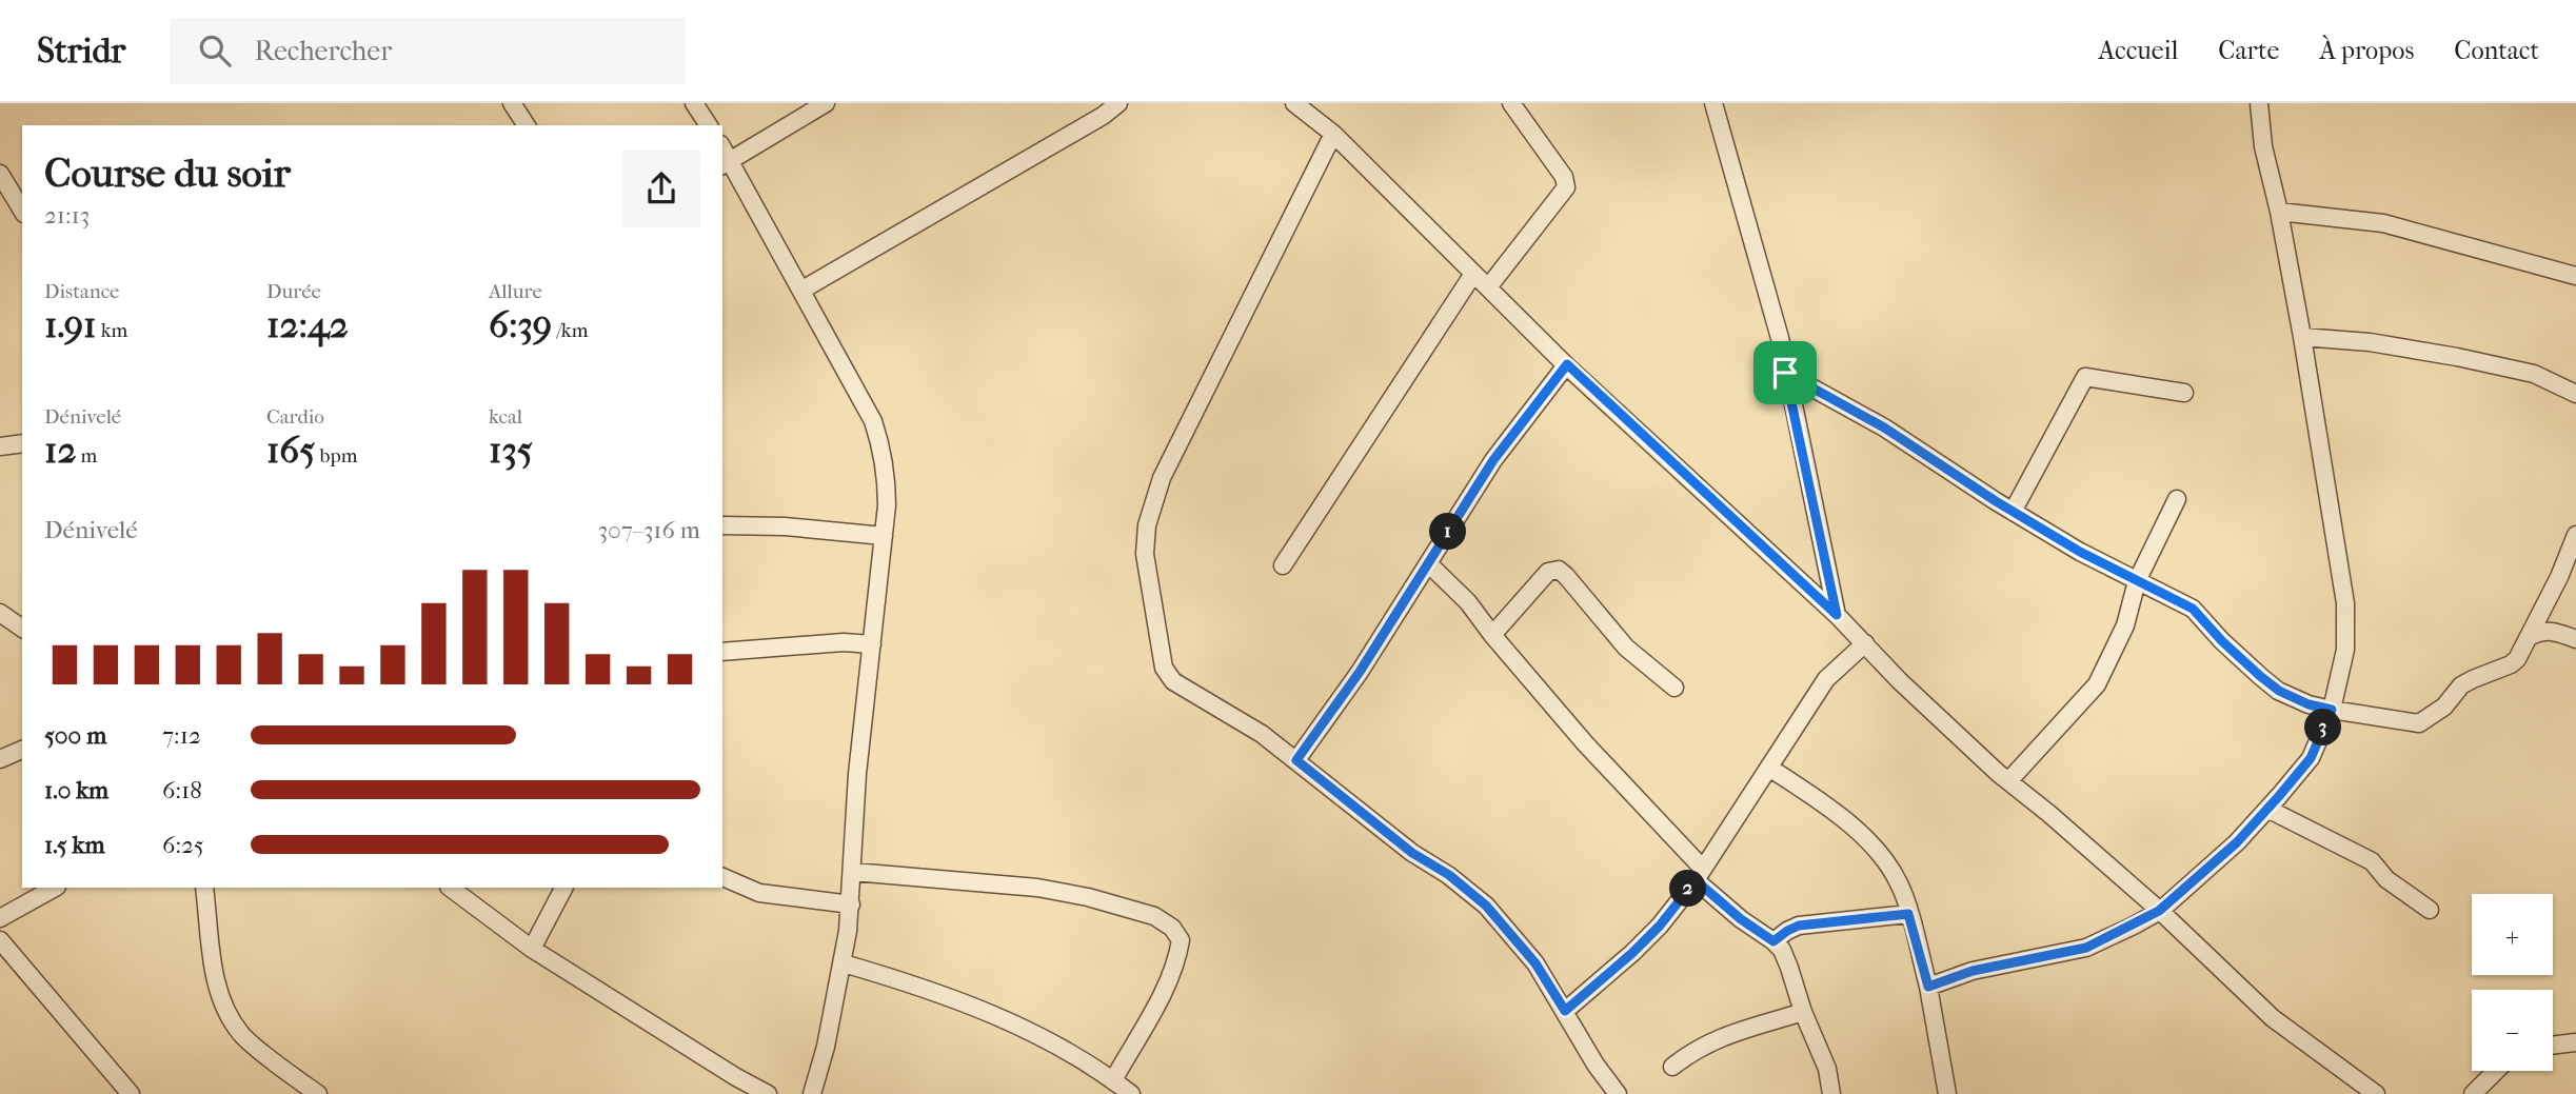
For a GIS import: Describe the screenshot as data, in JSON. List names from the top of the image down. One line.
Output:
{"page":{"header":"Stridr","search":"Rechercher","nav":["Accueil","Carte","À propos","Contact"],"heading":["Course du soir","21:13"],"stats":[["Distance","1.91 km"],["Durée","12:42"],["Allure","6:39 /km"],["Dénivelé","12 m"],["Cardio","165 bpm"],["kcal","135"]],"chart":["Dénivelé","307–316 m"],"pins":["1","3","2"],"list":[{"name":"500 m","note":"7:12"},{"name":"1.0 km","note":"6:18"},{"name":"1.5 km","note":"6:25"}],"map_buttons":["+","−"]}}
